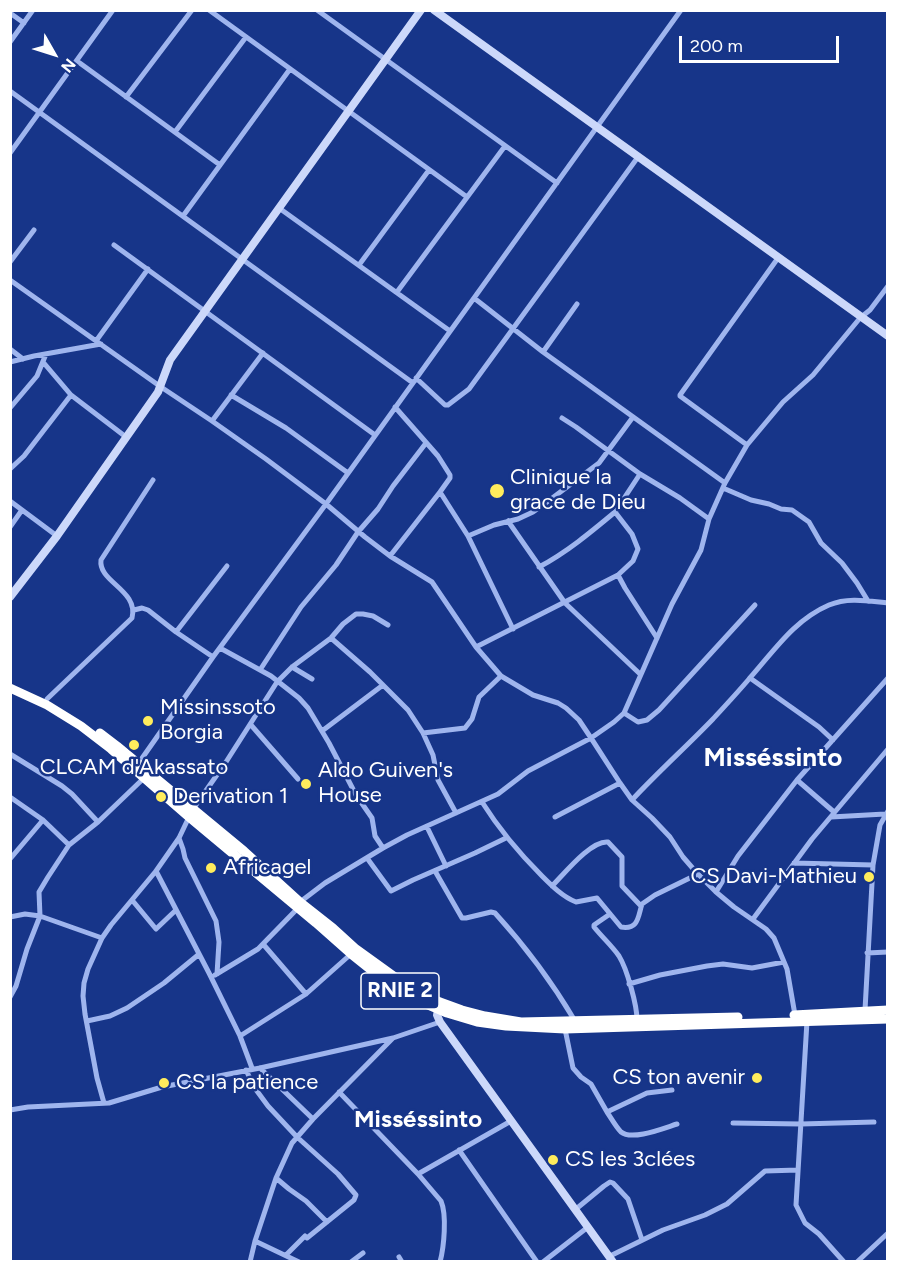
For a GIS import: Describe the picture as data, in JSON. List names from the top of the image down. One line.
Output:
{"streets":{"highway":["RNIE 2"]},"districts":["Misséssinto","Misséssinto"],"places":["Clinique la grace de Dieu","Missinssoto Borgia","CLCAM d'Akassato","Aldo Guiven's House","Derivation 1","Africagel","CS Davi-Mathieu","CS ton avenir","CS la patience","CS les 3clées"],"scale_bar":"200 m","north":"bottom right"}
